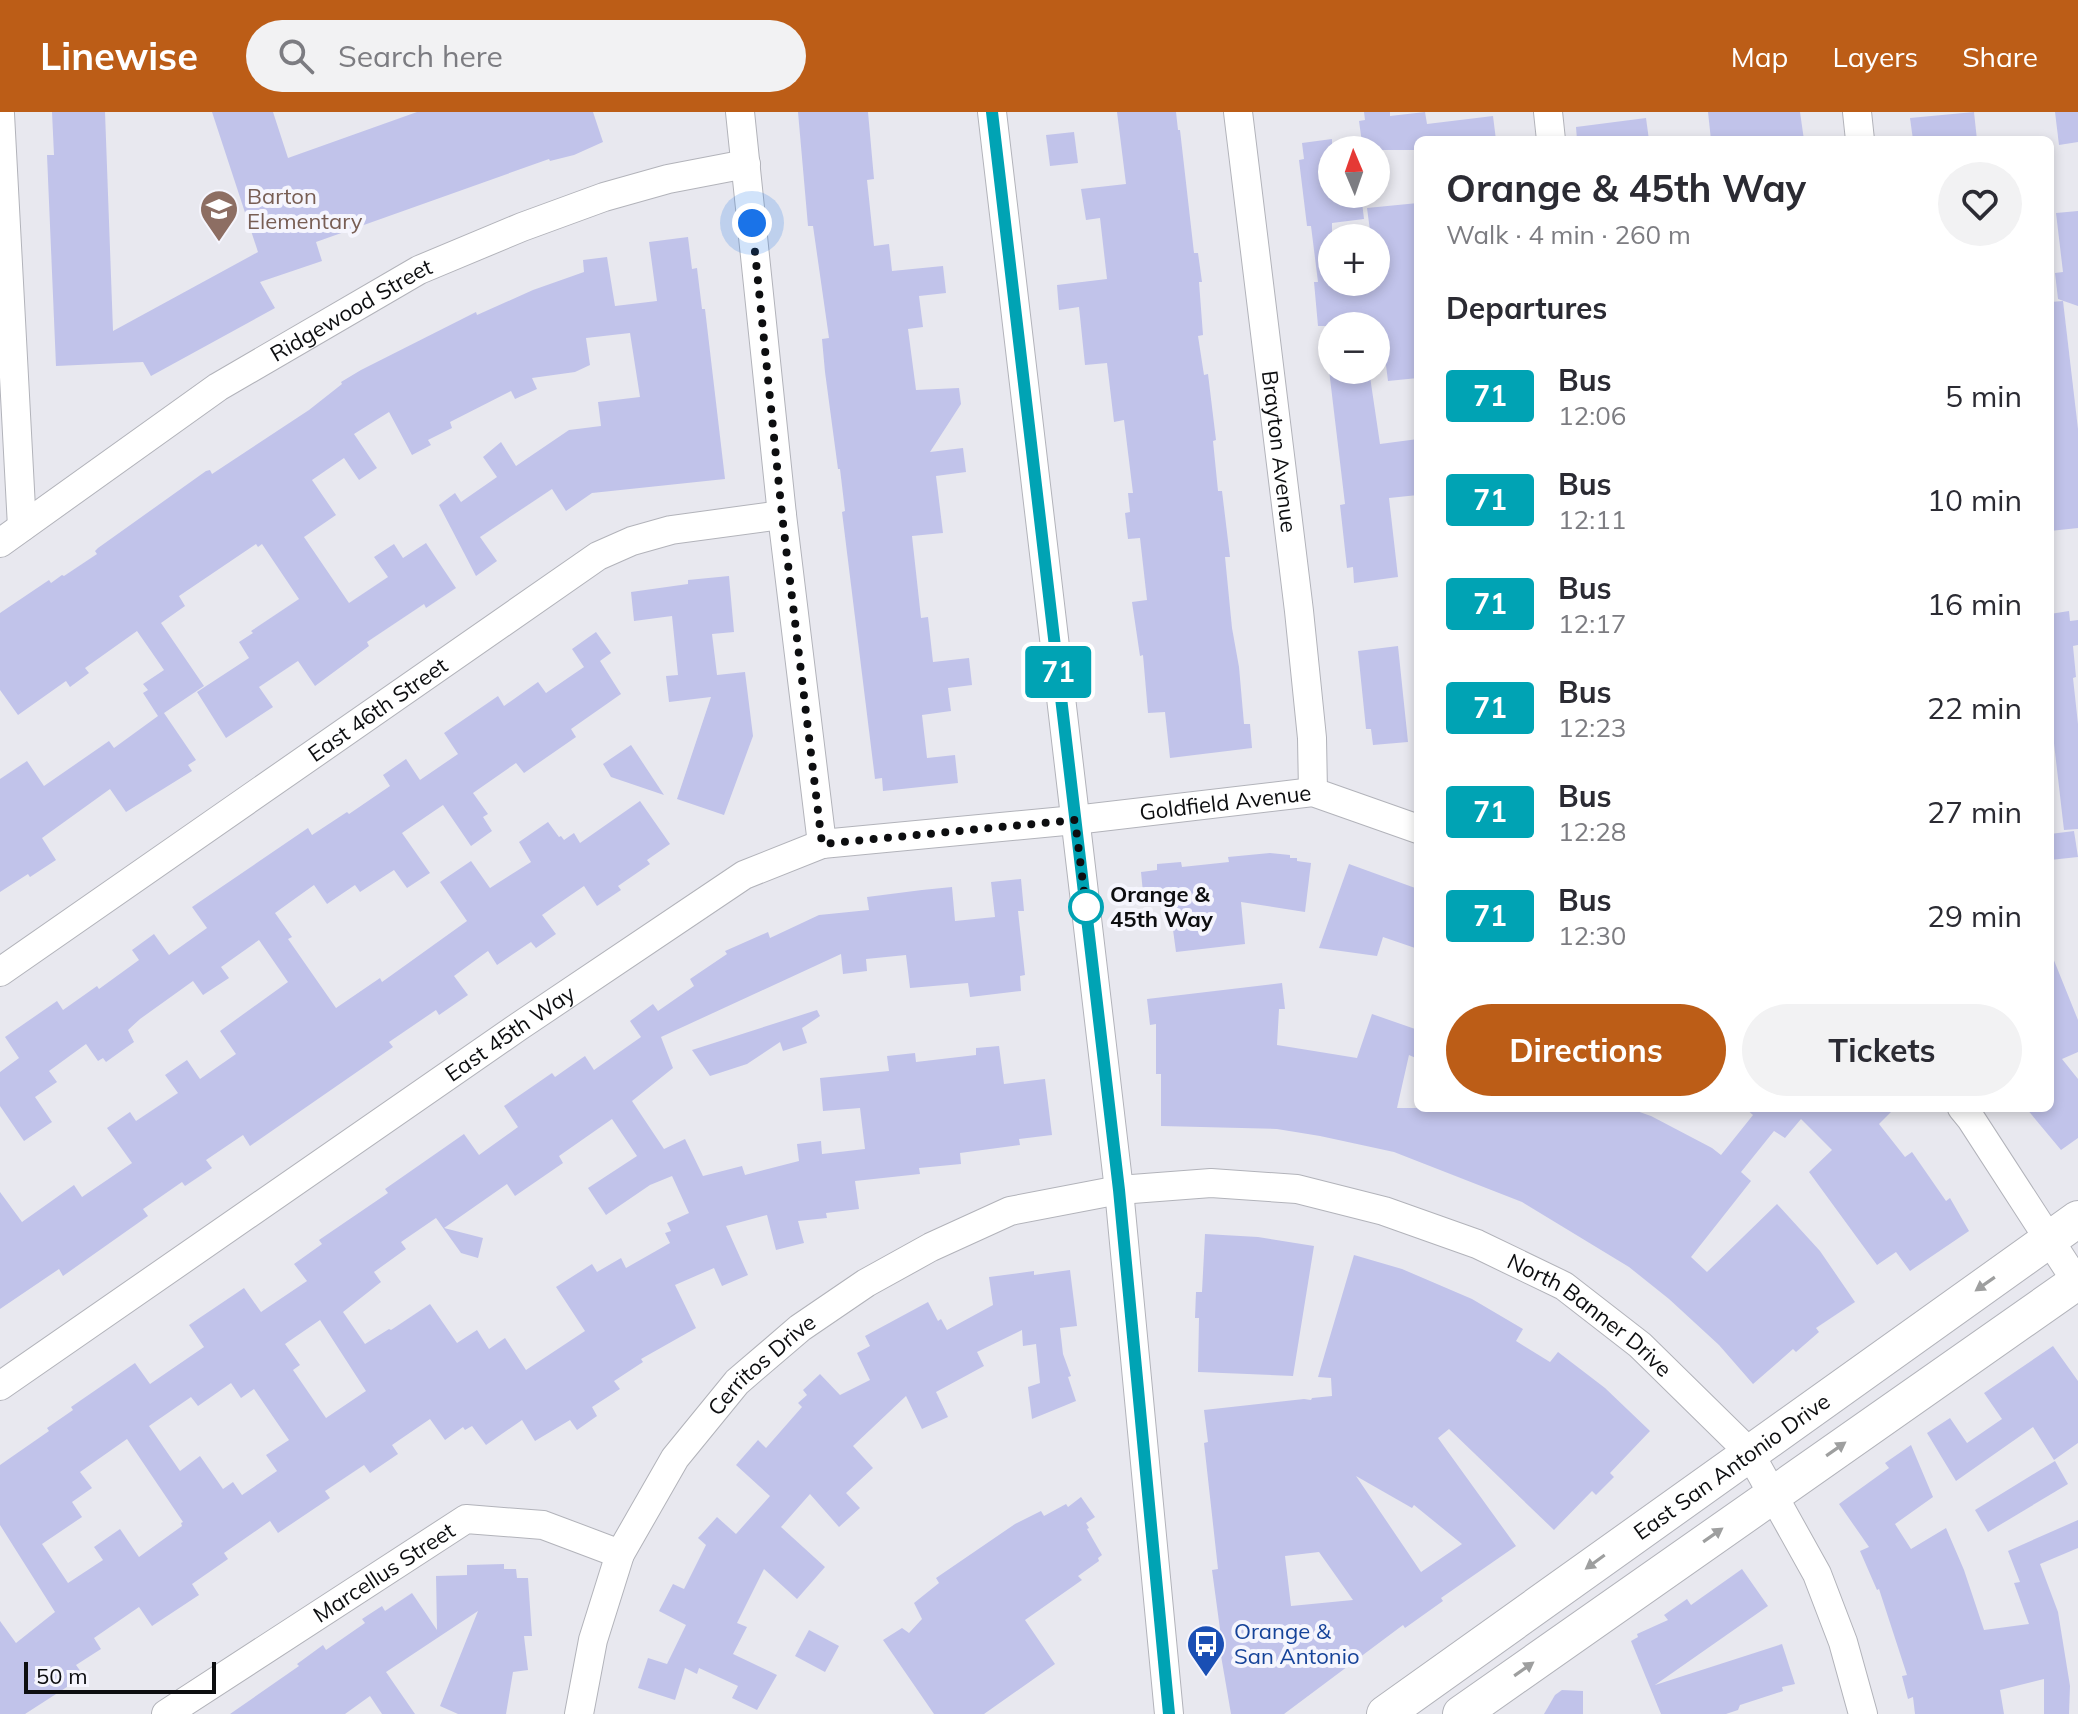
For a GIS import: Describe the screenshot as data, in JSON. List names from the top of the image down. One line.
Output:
{"streets":{"main road":["East San Antonio Drive"],"street":["Ridgewood Street","Brayton Avenue","East 46th Street","Goldfield Avenue","East 45th Way","North Banner Drive","Cerritos Drive","Marcellus Street"]},"crossings":[["Brayton Avenue","Goldfield Avenue"],["Goldfield Avenue","East 45th Way"],["North Banner Drive","Cerritos Drive"],["North Banner Drive","East San Antonio Drive"],["Cerritos Drive","Marcellus Street"]],"places":{"school or university":["Barton Elementary"],"other":["Orange & 45th Way"],"bus stop":["Orange & San Antonio"]},"lines":["bus line 71"],"scale_bar":"50 m","north":"top","page":{"header":"Linewise","search":"Search here","nav":["Map","Layers","Share"],"on_map":"71","map_buttons":["+","−"],"heading":[["Orange & 45th Way","Walk · 4 min · 260 m"],"Departures"],"list":[{"mark":"71","name":"Bus","note":"12:06","value":"5 min"},{"mark":"71","name":"Bus","note":"12:11","value":"10 min"},{"mark":"71","name":"Bus","note":"12:17","value":"16 min"},{"mark":"71","name":"Bus","note":"12:23","value":"22 min"},{"mark":"71","name":"Bus","note":"12:28","value":"27 min"},{"mark":"71","name":"Bus","note":"12:30","value":"29 min"}],"buttons":["Directions","Tickets"],"scale":"50 m"}}
